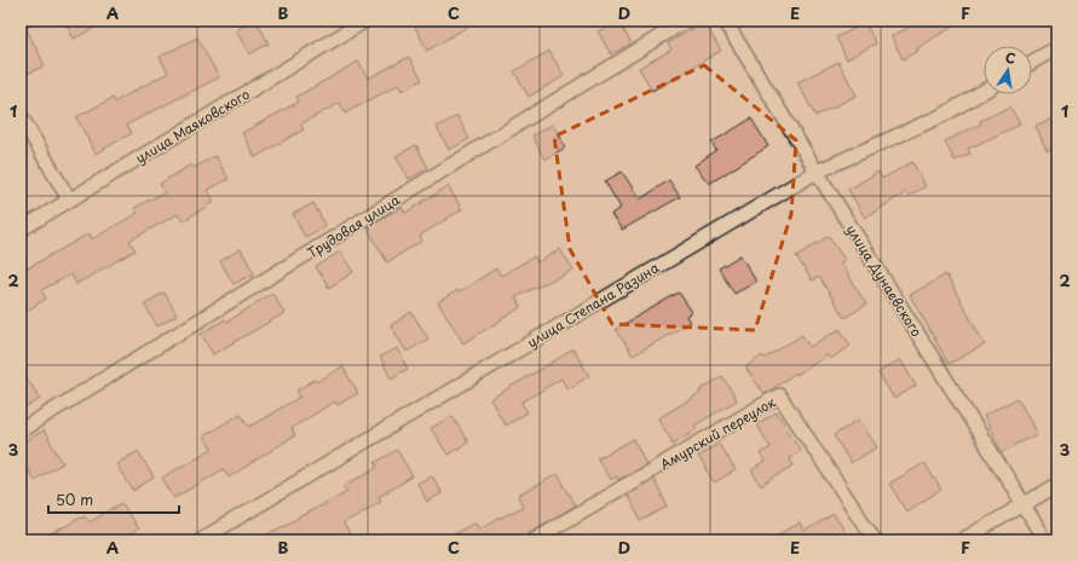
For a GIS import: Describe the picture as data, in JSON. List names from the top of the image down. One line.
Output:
{"streets":{"street":["улица Маяковского","Трудовая улица","улица Дунаевского","улица Степана Разина","Амурский переулок"]},"crossings":[["улица Дунаевского","улица Степана Разина"]],"scale_bar":"50 m","north":"top","grid":{"columns":["A","B","C","D","E","F"],"rows":["1","2","3"]}}
